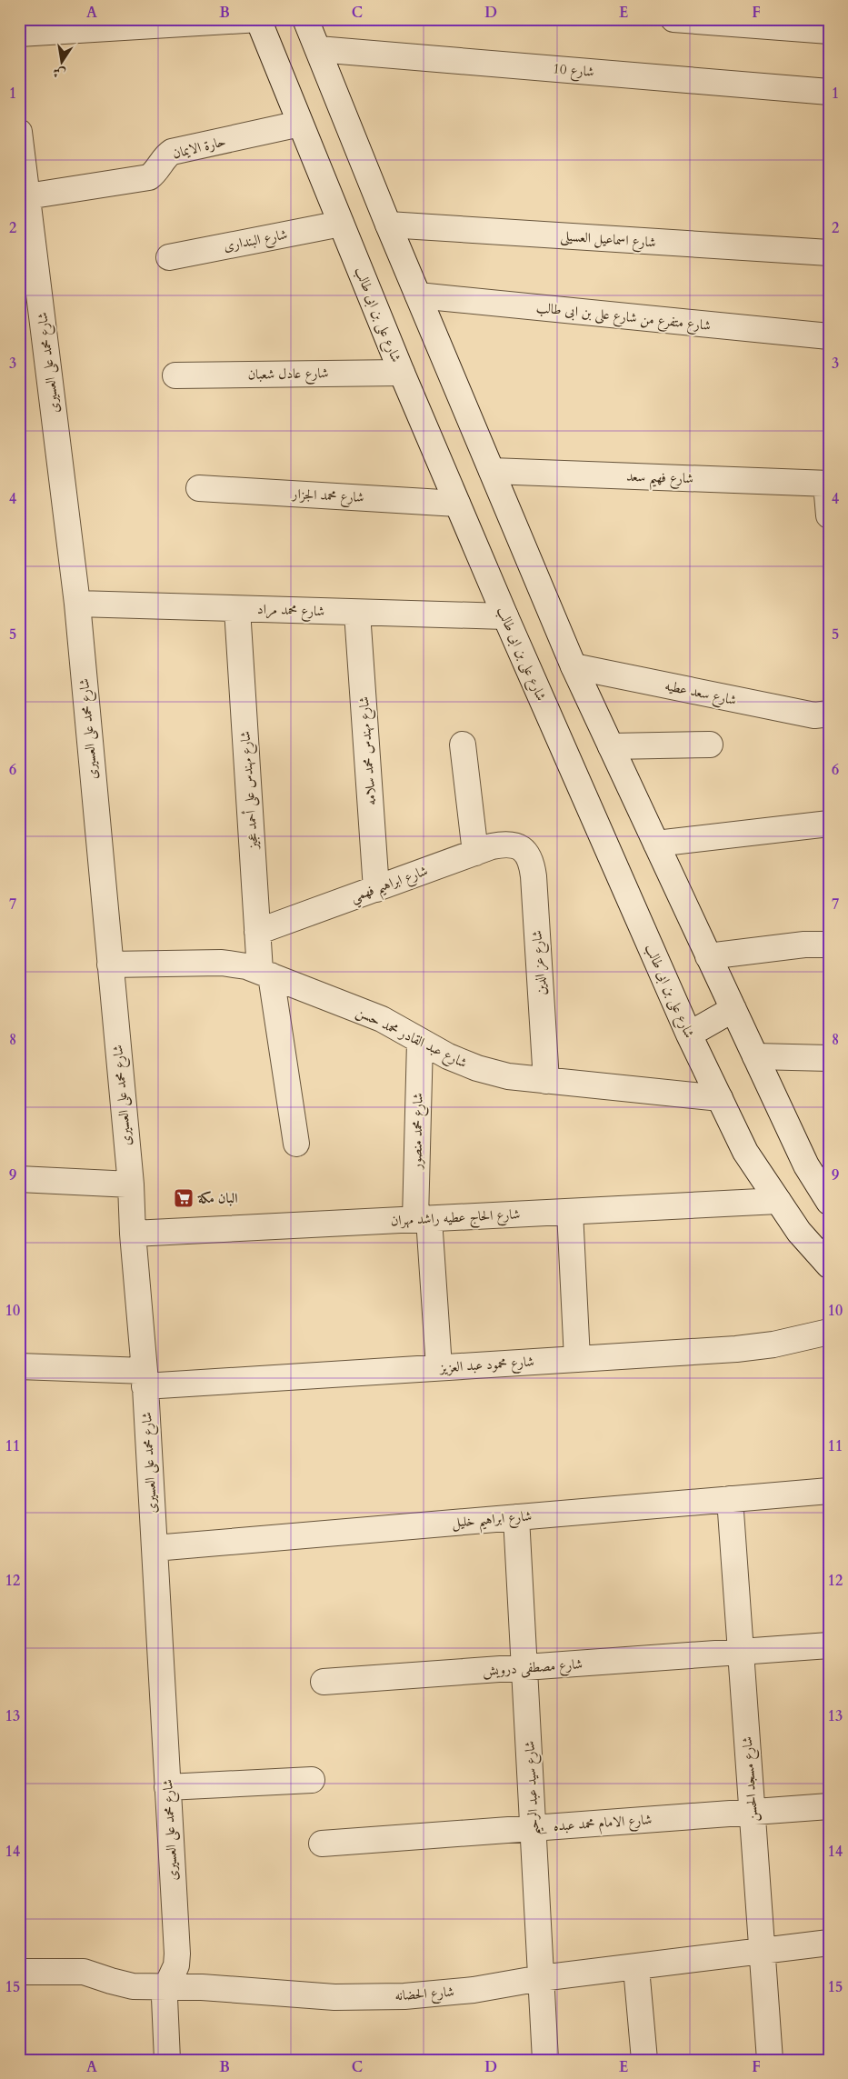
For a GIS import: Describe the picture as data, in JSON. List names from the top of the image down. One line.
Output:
{"streets":{"street":["شارع 10","حارة الايمان","شارع اسماعيل العسيلى","شارع البندارى","شارع على بن ابى طالب","شارع متفرع من شارع على بن ابى طالب","شارع محمد على العسيرى","شارع عادل شعبان","شارع فهيم سعد","شارع محمد الجزار","شارع محمد مراد","شارع سعد عطيه","شارع مهندس محمد سلامه","شارع مهندس على أحمد عجيز","شارع ابراهيم فهمي","شارع عز الدين","شارع عبد القادر محمد حسن","شارع محمد منصور","شارع الحاج عطيه راشد مهران","شارع محمود عبد العزيز","شارع ابراهيم خليل","شارع مصطفى درويش","شارع مسجد الحسن","شارع سيد عبد الرحيم","شارع الامام محمد عبده","شارع الحضانه"]},"crossings":[["حارة الايمان","شارع على بن ابى طالب"],["حارة الايمان","شارع محمد على العسيرى"],["شارع البندارى","شارع على بن ابى طالب"],["شارع على بن ابى طالب","شارع عادل شعبان"],["شارع على بن ابى طالب","شارع محمد الجزار"],["شارع على بن ابى طالب","شارع محمد مراد"],["شارع على بن ابى طالب","شارع عبد القادر محمد حسن"],["شارع على بن ابى طالب","شارع الحاج عطيه راشد مهران"],["شارع محمد على العسيرى","شارع محمد مراد"],["شارع محمد على العسيرى","شارع عبد القادر محمد حسن"],["شارع محمد على العسيرى","شارع الحاج عطيه راشد مهران"],["شارع محمد على العسيرى","شارع محمود عبد العزيز"],["شارع محمد على العسيرى","شارع ابراهيم خليل"],["شارع محمد على العسيرى","شارع الحضانه"],["شارع محمد مراد","شارع مهندس محمد سلامه"],["شارع محمد مراد","شارع مهندس على أحمد عجيز"],["شارع مهندس محمد سلامه","شارع ابراهيم فهمي"],["شارع مهندس على أحمد عجيز","شارع ابراهيم فهمي"],["شارع مهندس على أحمد عجيز","شارع عبد القادر محمد حسن"],["شارع ابراهيم فهمي","شارع عز الدين"],["شارع عز الدين","شارع عبد القادر محمد حسن"],["شارع عبد القادر محمد حسن","شارع محمد منصور"],["شارع محمد منصور","شارع الحاج عطيه راشد مهران"],["شارع محمد منصور","شارع محمود عبد العزيز"],["شارع ابراهيم خليل","شارع مسجد الحسن"],["شارع ابراهيم خليل","شارع سيد عبد الرحيم"],["شارع مصطفى درويش","شارع مسجد الحسن"],["شارع مصطفى درويش","شارع سيد عبد الرحيم"],["شارع مسجد الحسن","شارع الامام محمد عبده"],["شارع مسجد الحسن","شارع الحضانه"],["شارع سيد عبد الرحيم","شارع الامام محمد عبده"],["شارع سيد عبد الرحيم","شارع الحضانه"]],"places":{"supermarket":["البان مكة"]},"north":"bottom","grid":{"columns":["A","B","C","D","E","F"],"rows":["1","2","3","4","5","6","7","8","9","10","11","12","13","14","15"]}}
